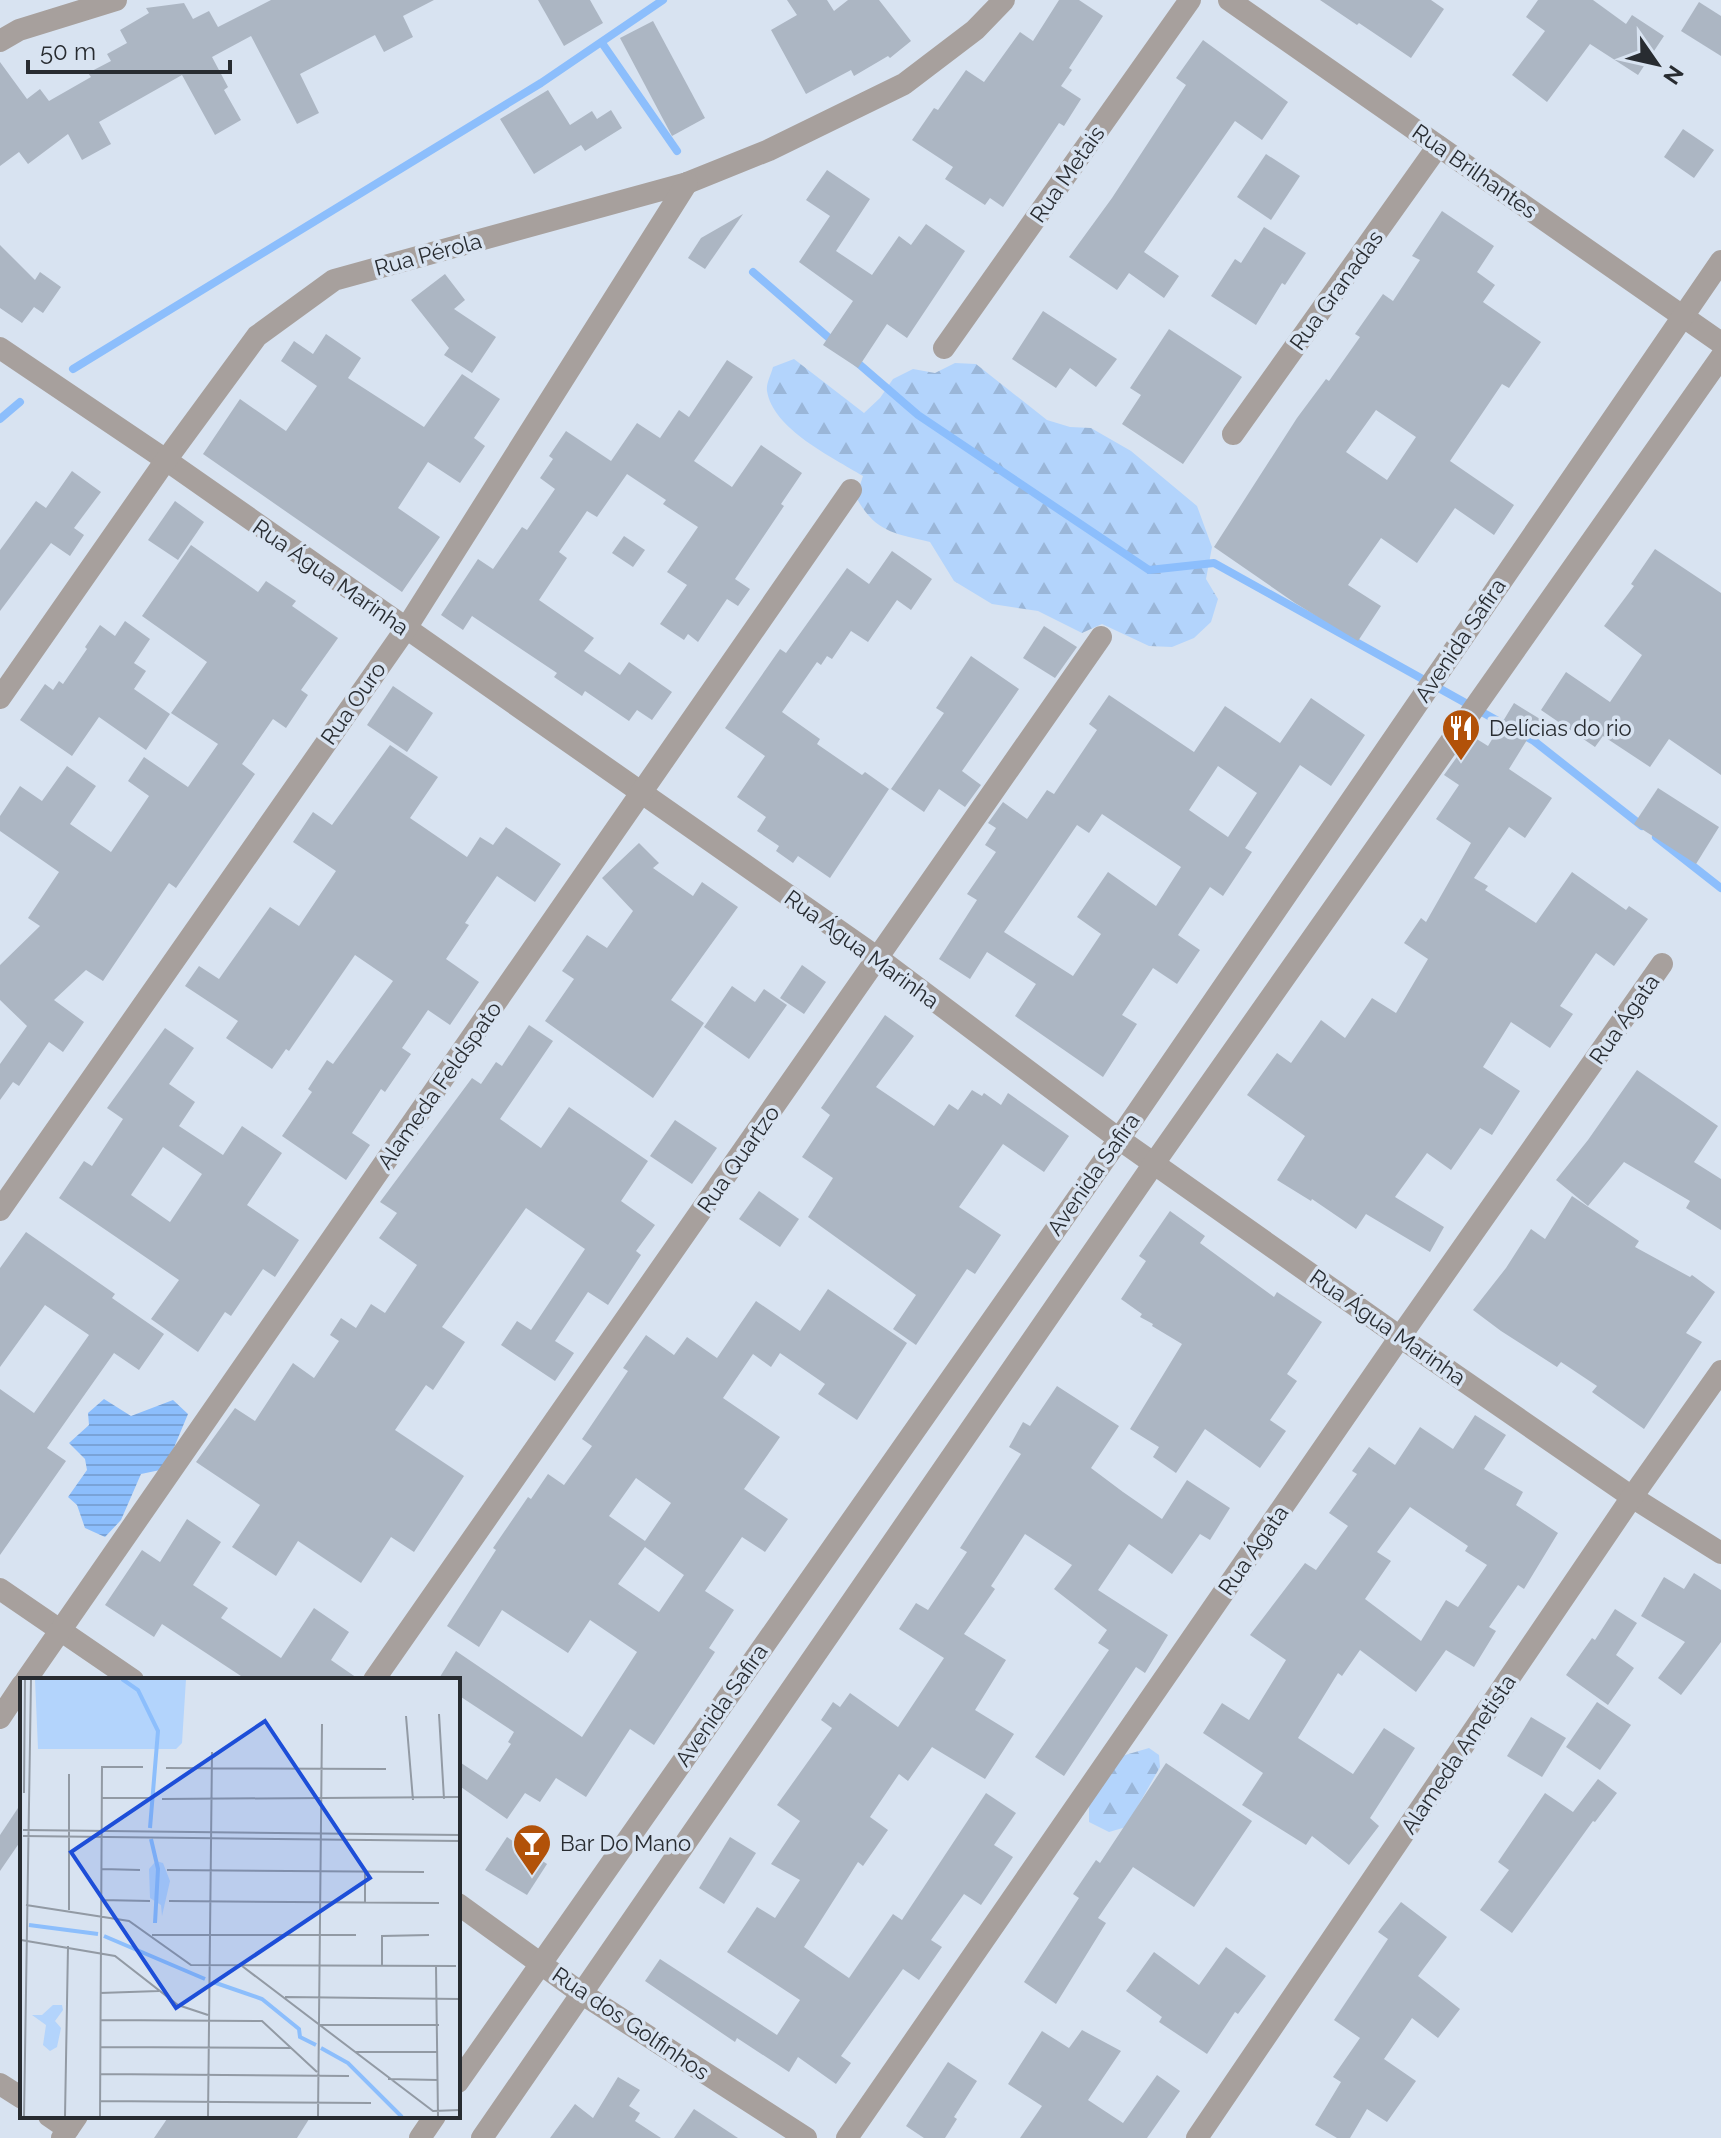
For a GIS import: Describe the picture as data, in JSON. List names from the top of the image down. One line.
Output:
{"streets":{"street":["Rua Brilhantes","Rua Metais","Rua Pérola","Rua Granadas","Rua Água Marinha","Avenida Safira","Rua Ouro","Rua Ágata","Alameda Feldspato","Rua Quartzo","Alameda Ametista","Rua dos Golfinhos"]},"crossings":[["Rua Brilhantes","Rua Granadas"],["Rua Brilhantes","Avenida Safira"],["Rua Pérola","Rua Água Marinha"],["Rua Pérola","Rua Ouro"],["Rua Água Marinha","Avenida Safira"],["Rua Água Marinha","Rua Ouro"],["Rua Água Marinha","Rua Ágata"],["Rua Água Marinha","Alameda Feldspato"],["Rua Água Marinha","Rua Quartzo"],["Rua Água Marinha","Alameda Ametista"],["Avenida Safira","Rua dos Golfinhos"]],"places":{"restaurant":["Delícias do rio"],"bar":["Bar Do Mano"]},"scale_bar":"50 m","north":"bottom right"}
